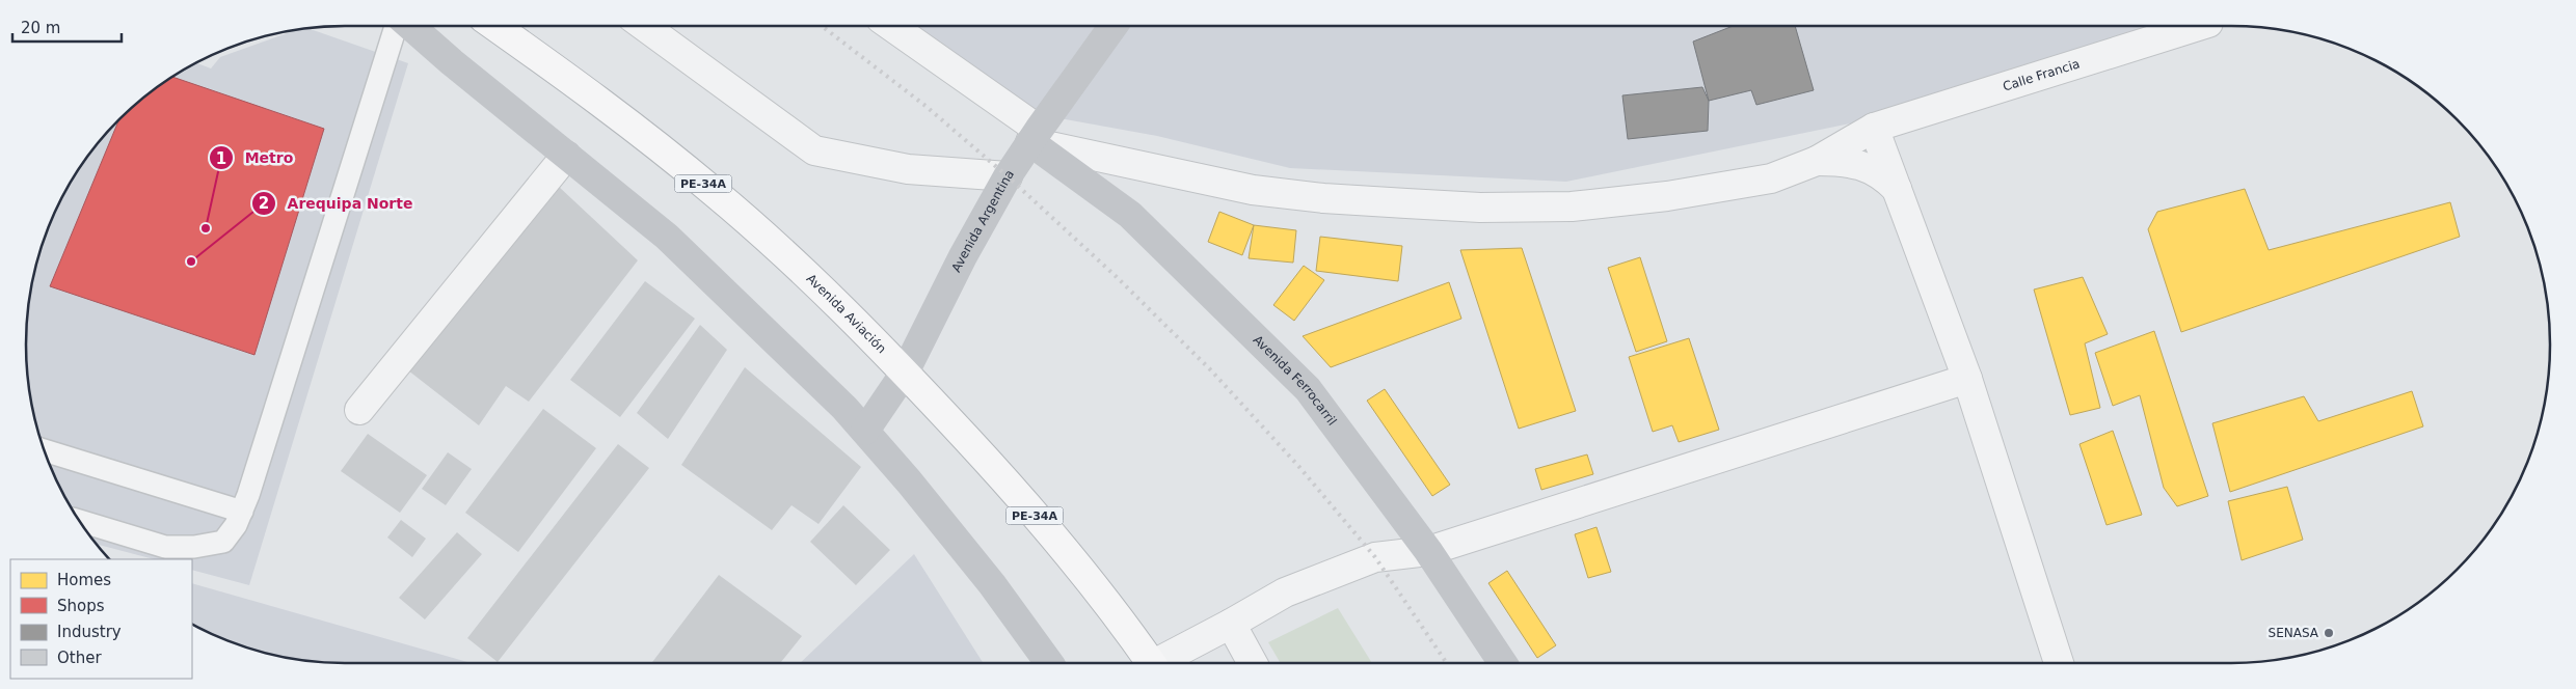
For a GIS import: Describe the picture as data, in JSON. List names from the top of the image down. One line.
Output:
{"streets":{"highway":["PE-34A","Avenida Aviación"],"street":["Calle Francia","Avenida Argentina","Avenida Ferrocarril"]},"crossings":[["Avenida Argentina","Avenida Aviación"],["Avenida Argentina","Avenida Ferrocarril"]],"places":["Metro","Arequipa Norte","SENASA"],"legend":["Homes","Shops","Industry","Other"],"scale_bar":"20 m"}
